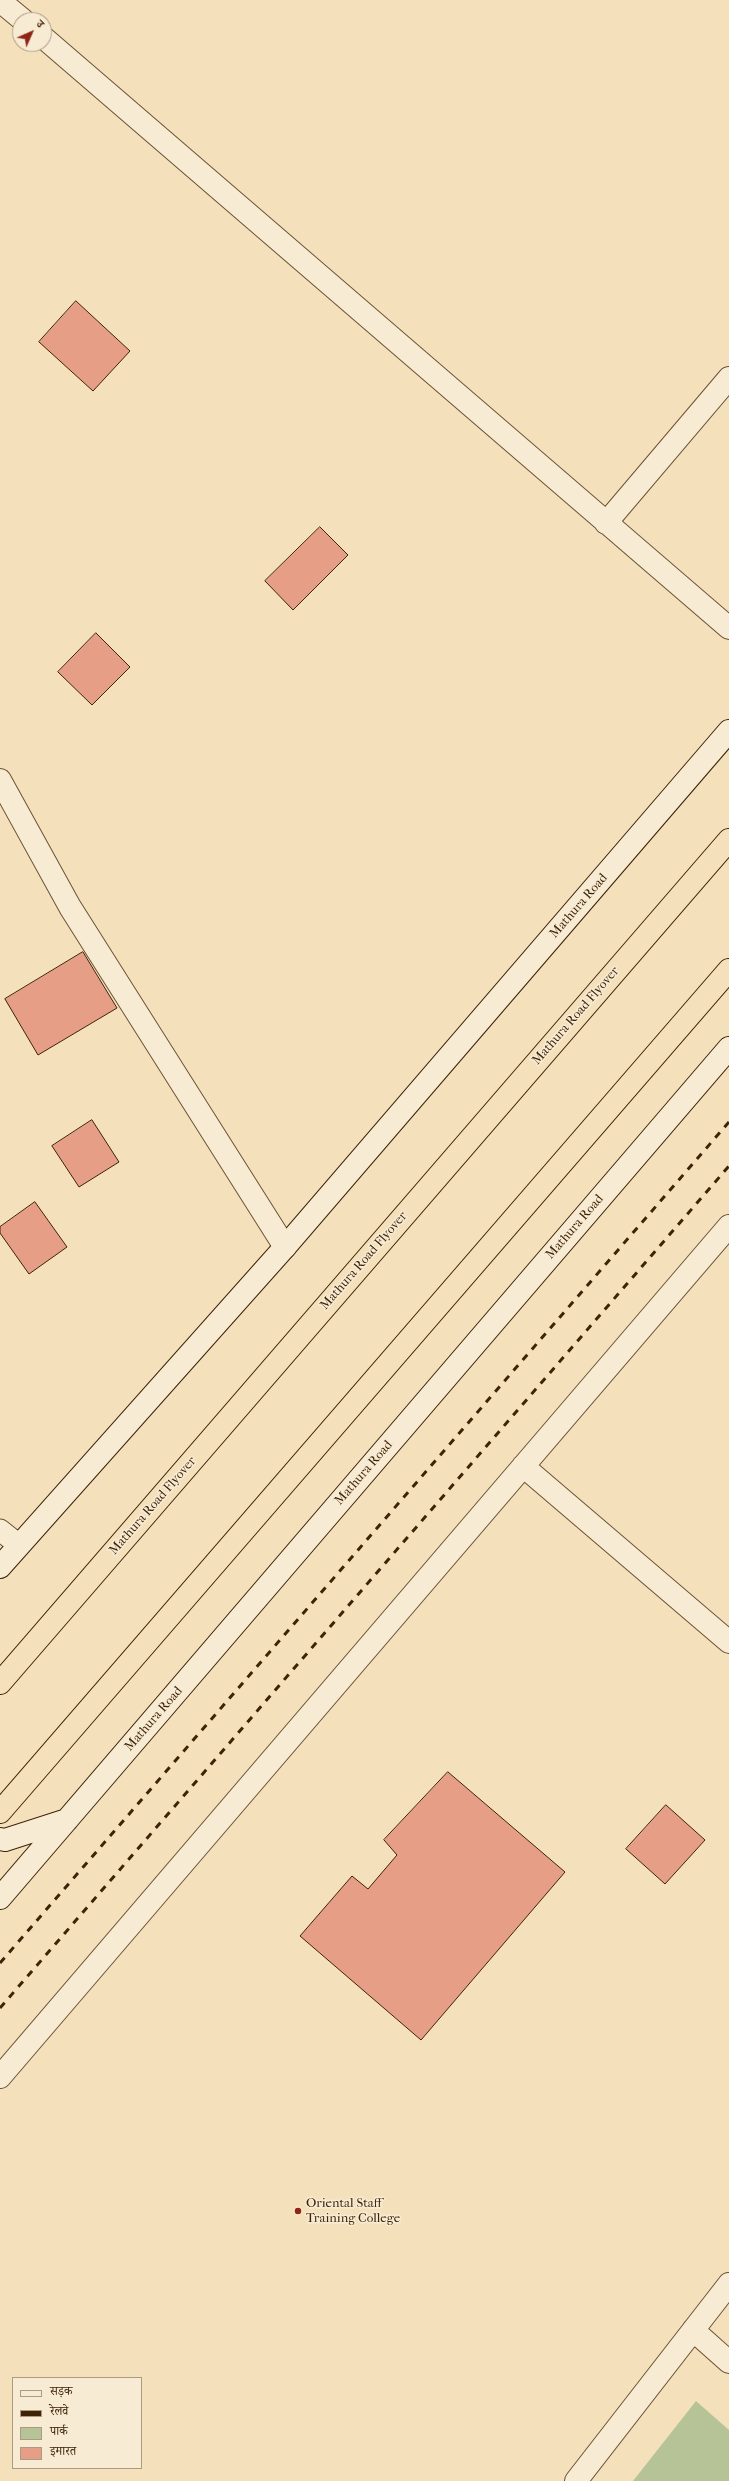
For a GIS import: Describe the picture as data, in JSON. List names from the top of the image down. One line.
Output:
{"streets":{"highway":["Mathura Road Flyover"],"street":["Mathura Road"]},"places":["Oriental Staff Training College"],"legend":["सड़क","रेलवे","पार्क","इमारत"],"north":"top right"}
